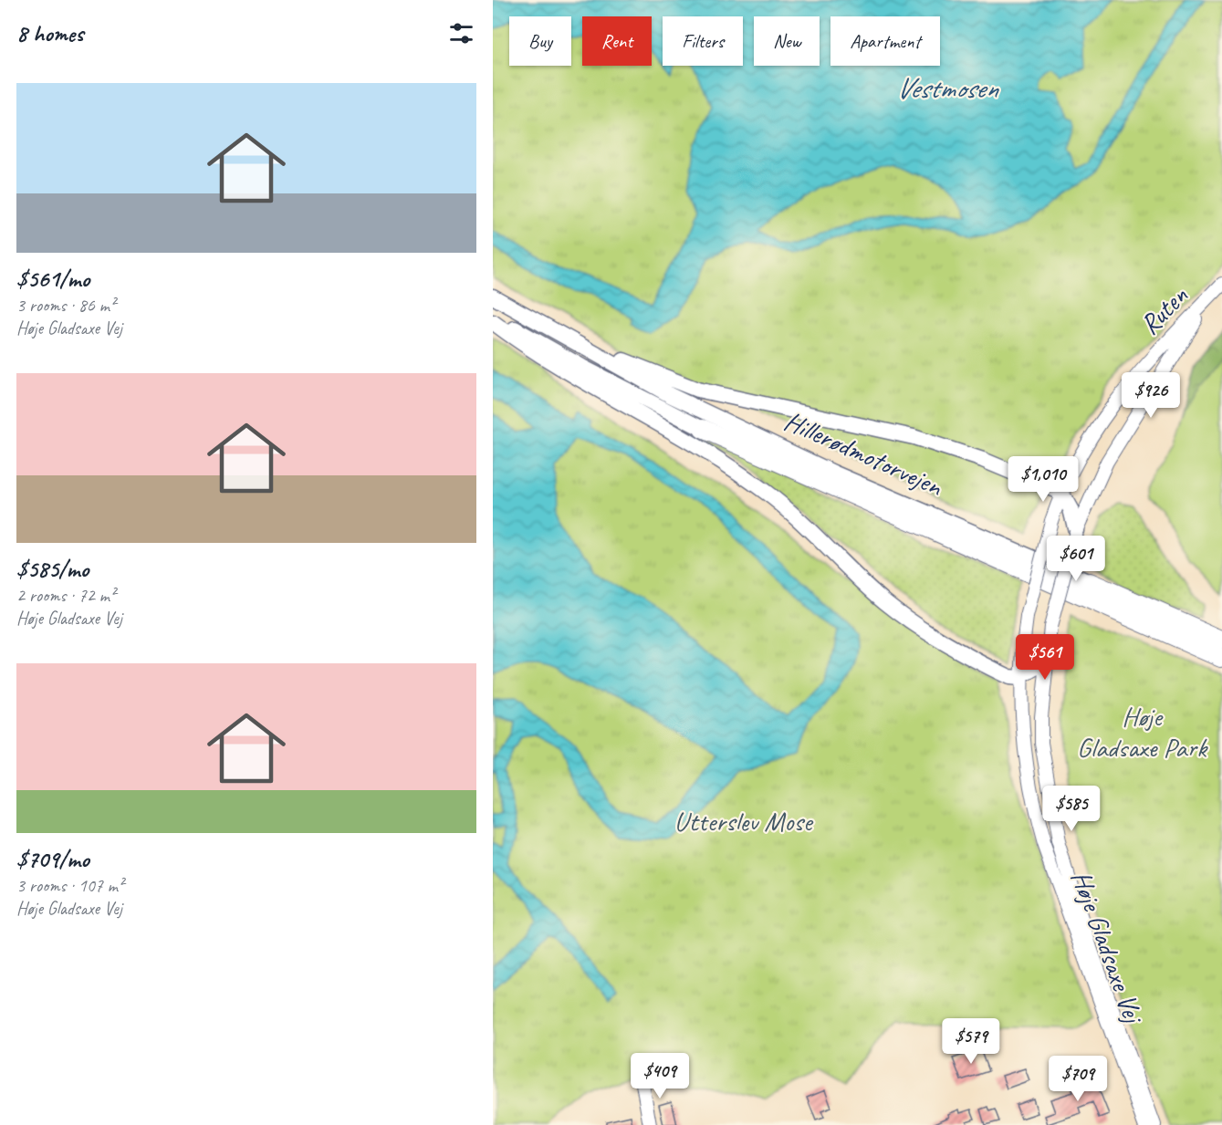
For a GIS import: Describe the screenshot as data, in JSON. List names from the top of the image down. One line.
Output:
{"streets":{"highway":["Hillerødmotorvejen"],"street":["Ruten","Høje Gladsaxe Vej"]},"crossings":[["Ruten","Høje Gladsaxe Vej"]],"water":["Vestmosen"],"parks":["Høje Gladsaxe Park","Utterslev Mose"],"page":{"heading":"8 homes","chip":["Buy","Rent","Filters","New","Apartment"],"list":[{"name":"$561/mo","note":"3 rooms · 86 m² · Høje Gladsaxe Vej"},{"name":"$585/mo","note":"2 rooms · 72 m² · Høje Gladsaxe Vej"},{"name":"$709/mo","note":"3 rooms · 107 m² · Høje Gladsaxe Vej"}],"price":["$926","$1,010","$601","$561","$585","$579","$409","$709"]}}
